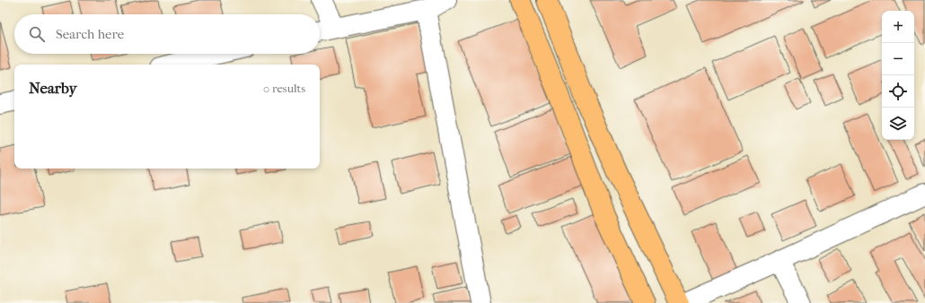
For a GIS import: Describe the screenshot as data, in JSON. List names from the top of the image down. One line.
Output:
{"page":{"map_buttons":["+","−"],"search":"Search here","heading":["Nearby","0 results"]}}
